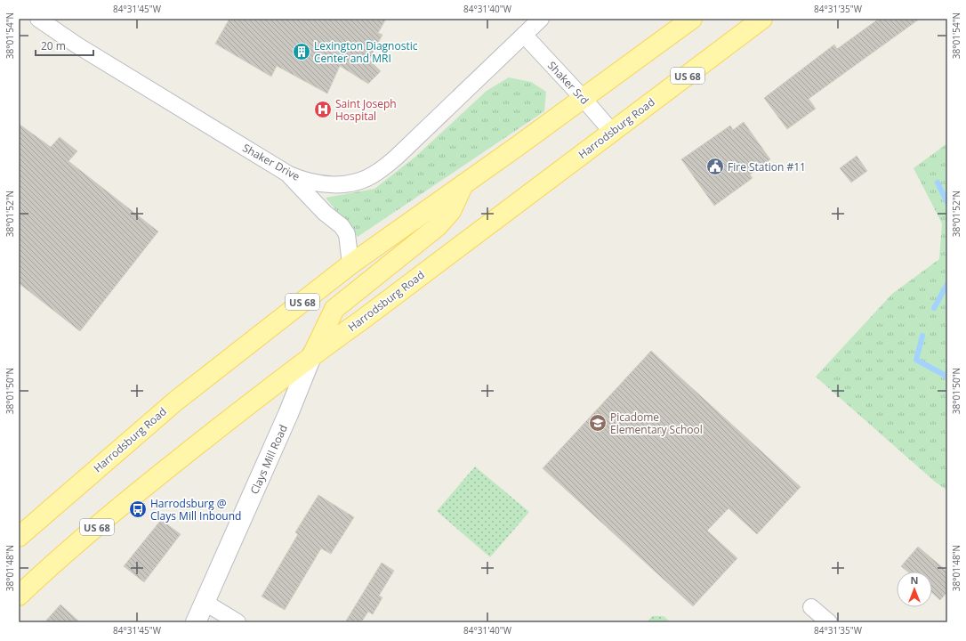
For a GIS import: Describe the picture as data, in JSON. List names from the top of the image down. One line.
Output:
{"streets":{"main road":["US 68","Harrodsburg Road","Clays Mill Road"],"street":["Shaker Srd","Shaker Drive"]},"crossings":[["Shaker Srd","Harrodsburg Road"],["Shaker Srd","Shaker Drive"],["Harrodsburg Road","Clays Mill Road"]],"places":{"building":["Lexington Diagnostic Center and MRI"],"hospital":["Saint Joseph Hospital"],"public building":["Fire Station #11"],"school or university":["Picadome Elementary School"],"bus stop":["Harrodsburg @ Clays Mill Inbound"]},"scale_bar":"20 m","north":"top","coordinates":["84°31'45\"W","84°31'40\"W","84°31'35\"W","38°01'54\"N","38°01'52\"N","38°01'50\"N","38°01'48\"N"]}
